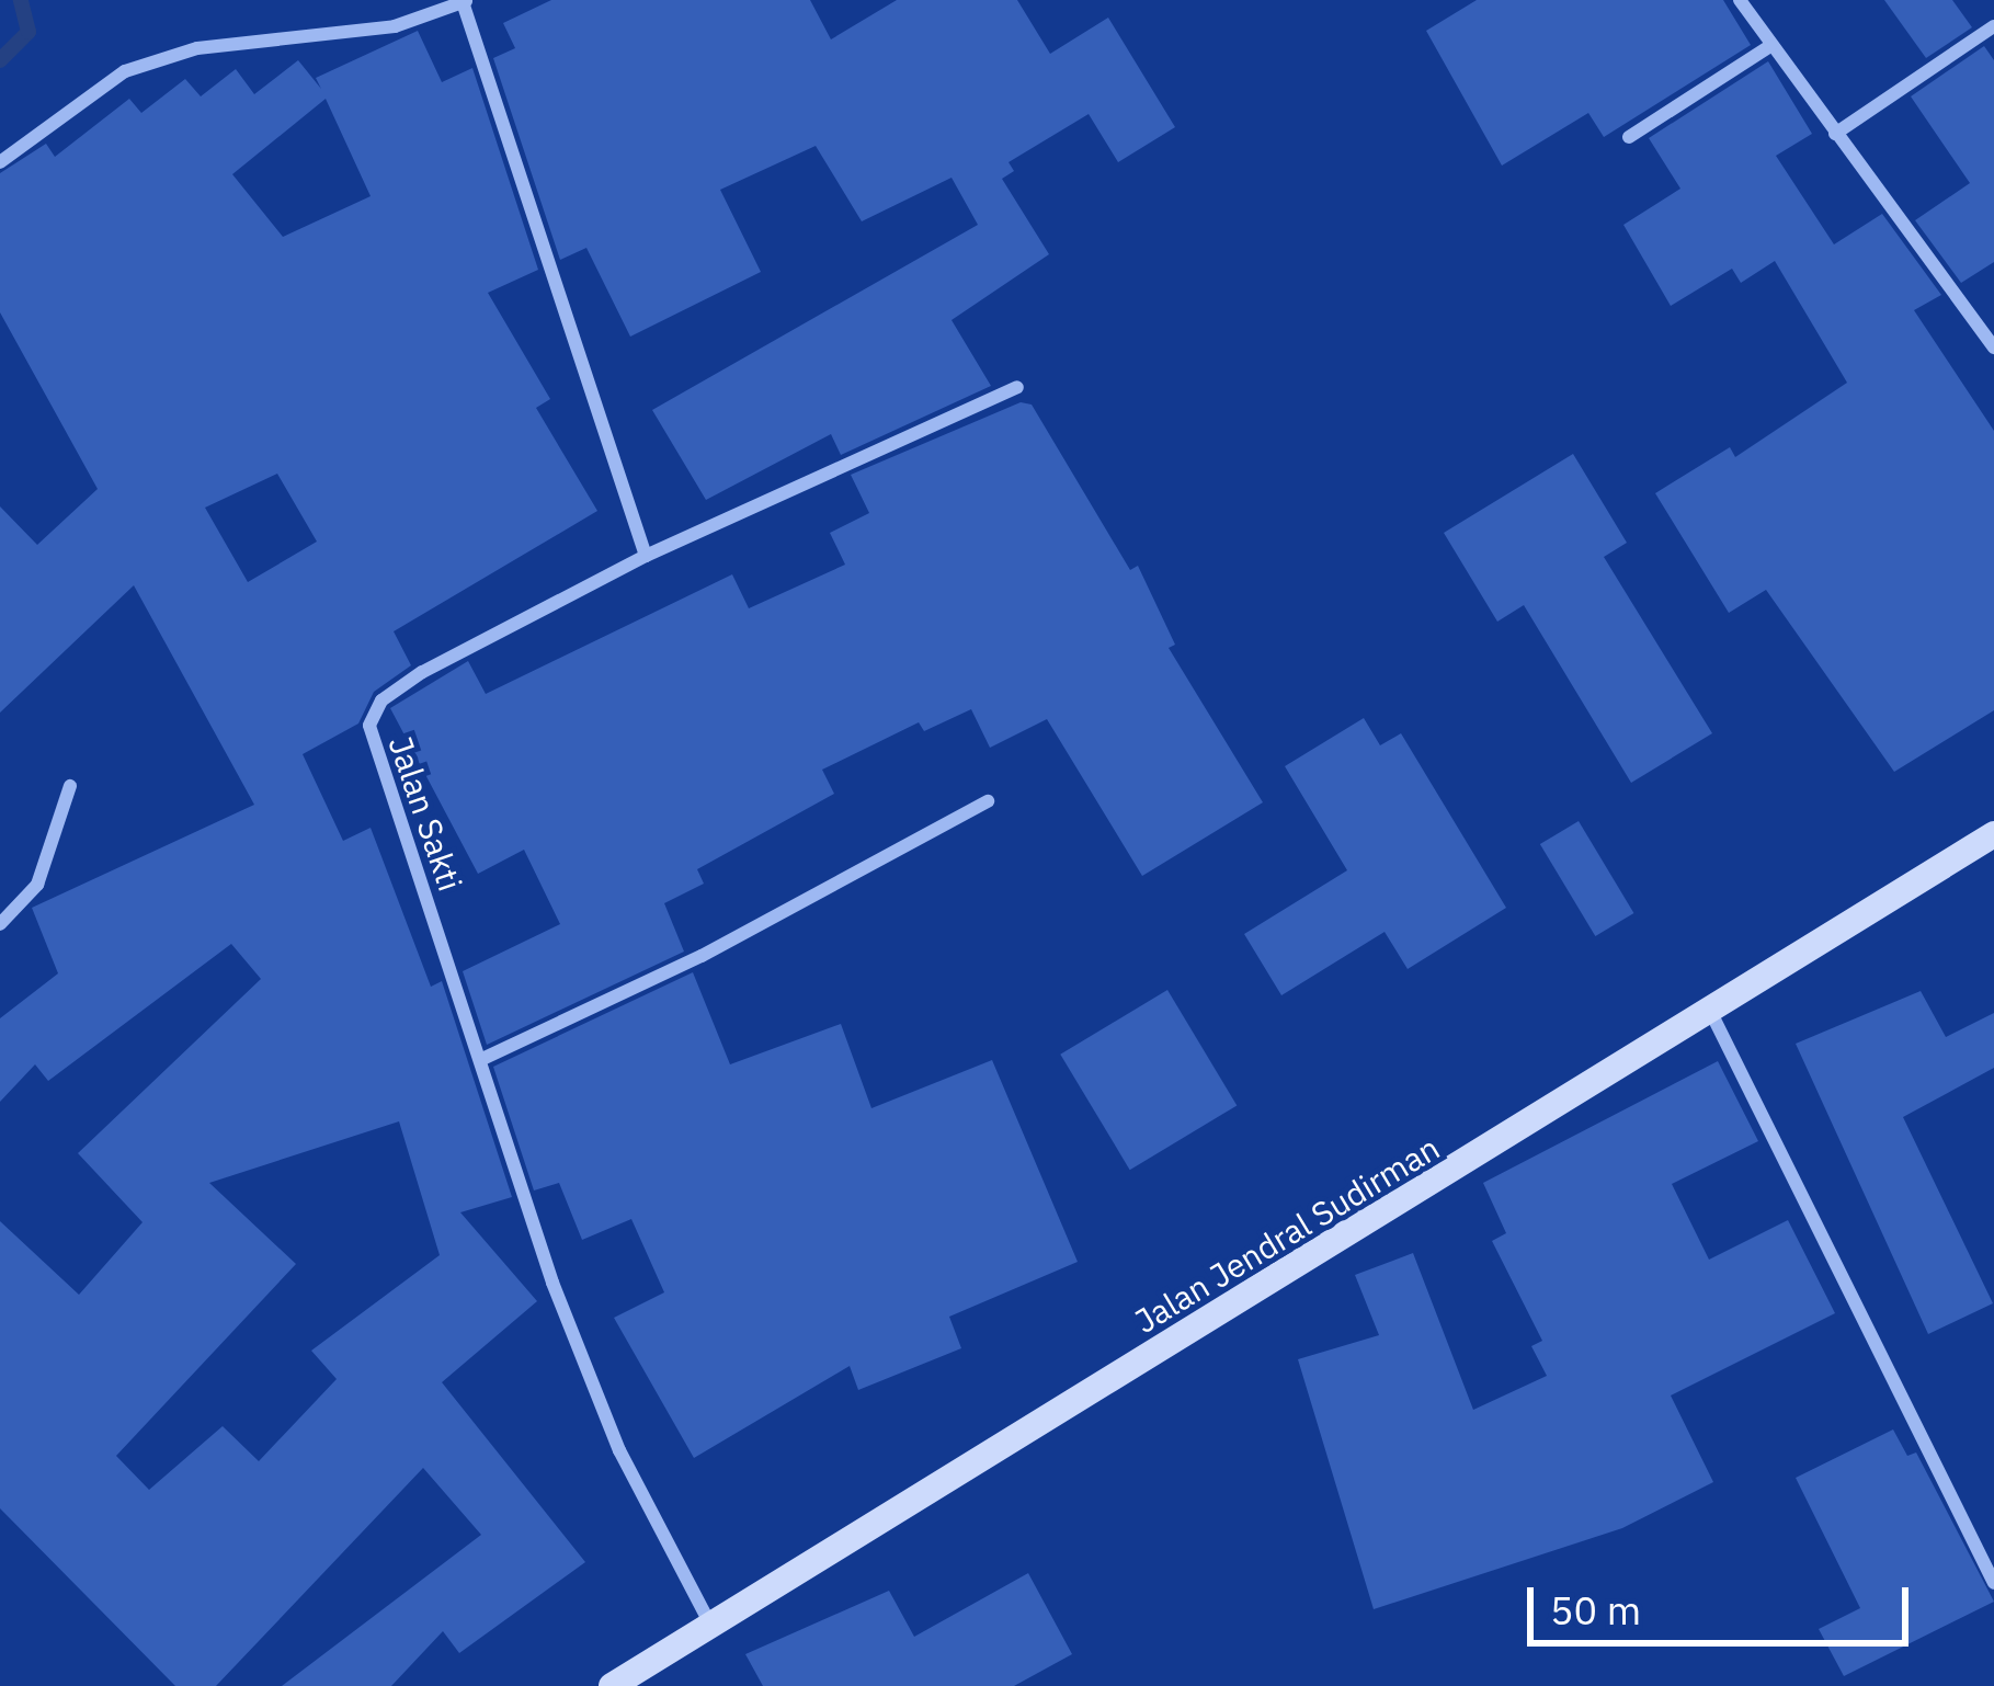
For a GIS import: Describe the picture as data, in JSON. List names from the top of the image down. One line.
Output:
{"streets":{"street":["Jalan Sakti","Jalan Jendral Sudirman"]},"crossings":[["Jalan Sakti","Jalan Jendral Sudirman"]],"scale_bar":"50 m"}
